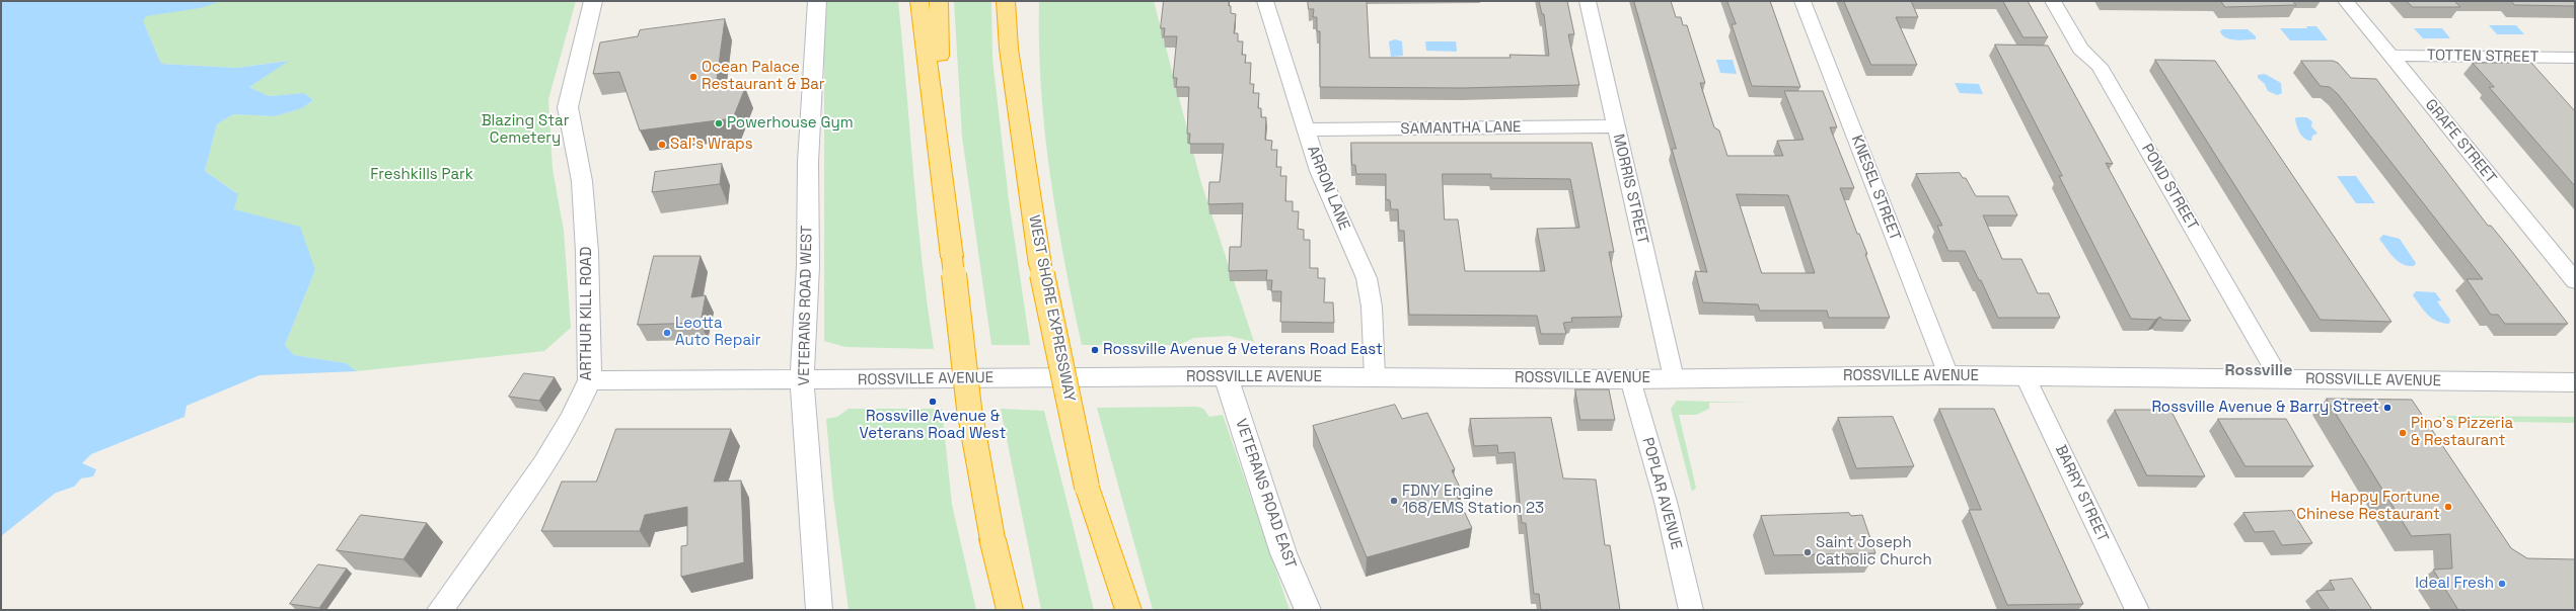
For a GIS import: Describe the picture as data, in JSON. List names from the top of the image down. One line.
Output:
{"streets":{"highway":["WEST SHORE EXPRESSWAY"],"street":["TOTTEN STREET","SAMANTHA LANE","GRAFE STREET","POND STREET","ARRON LANE","KNESEL STREET","MORRIS STREET","VETERANS ROAD WEST","ARTHUR KILL ROAD","ROSSVILLE AVENUE","VETERANS ROAD EAST","POPLAR AVENUE","BARRY STREET"]},"crossings":[["TOTTEN STREET","GRAFE STREET"],["SAMANTHA LANE","ARRON LANE"],["SAMANTHA LANE","MORRIS STREET"],["POND STREET","ROSSVILLE AVENUE"],["ARRON LANE","ROSSVILLE AVENUE"],["KNESEL STREET","ROSSVILLE AVENUE"],["MORRIS STREET","ROSSVILLE AVENUE"],["VETERANS ROAD WEST","ROSSVILLE AVENUE"],["ARTHUR KILL ROAD","ROSSVILLE AVENUE"],["ROSSVILLE AVENUE","VETERANS ROAD EAST"],["ROSSVILLE AVENUE","POPLAR AVENUE"],["ROSSVILLE AVENUE","BARRY STREET"]],"districts":["Rossville"],"parks":["Blazing Star Cemetery","Freshkills Park"],"places":["Ocean Palace Restaurant & Bar","Powerhouse Gym","Sal's Wraps","Leotta Auto Repair","Rossville Avenue & Veterans Road East","Rossville Avenue & Veterans Road West","Rossville Avenue & Barry Street","Pino's Pizzeria & Restaurant","FDNY Engine 168/EMS Station 23","Happy Fortune Chinese Restaurant","Saint Joseph Catholic Church","Ideal Fresh"]}
